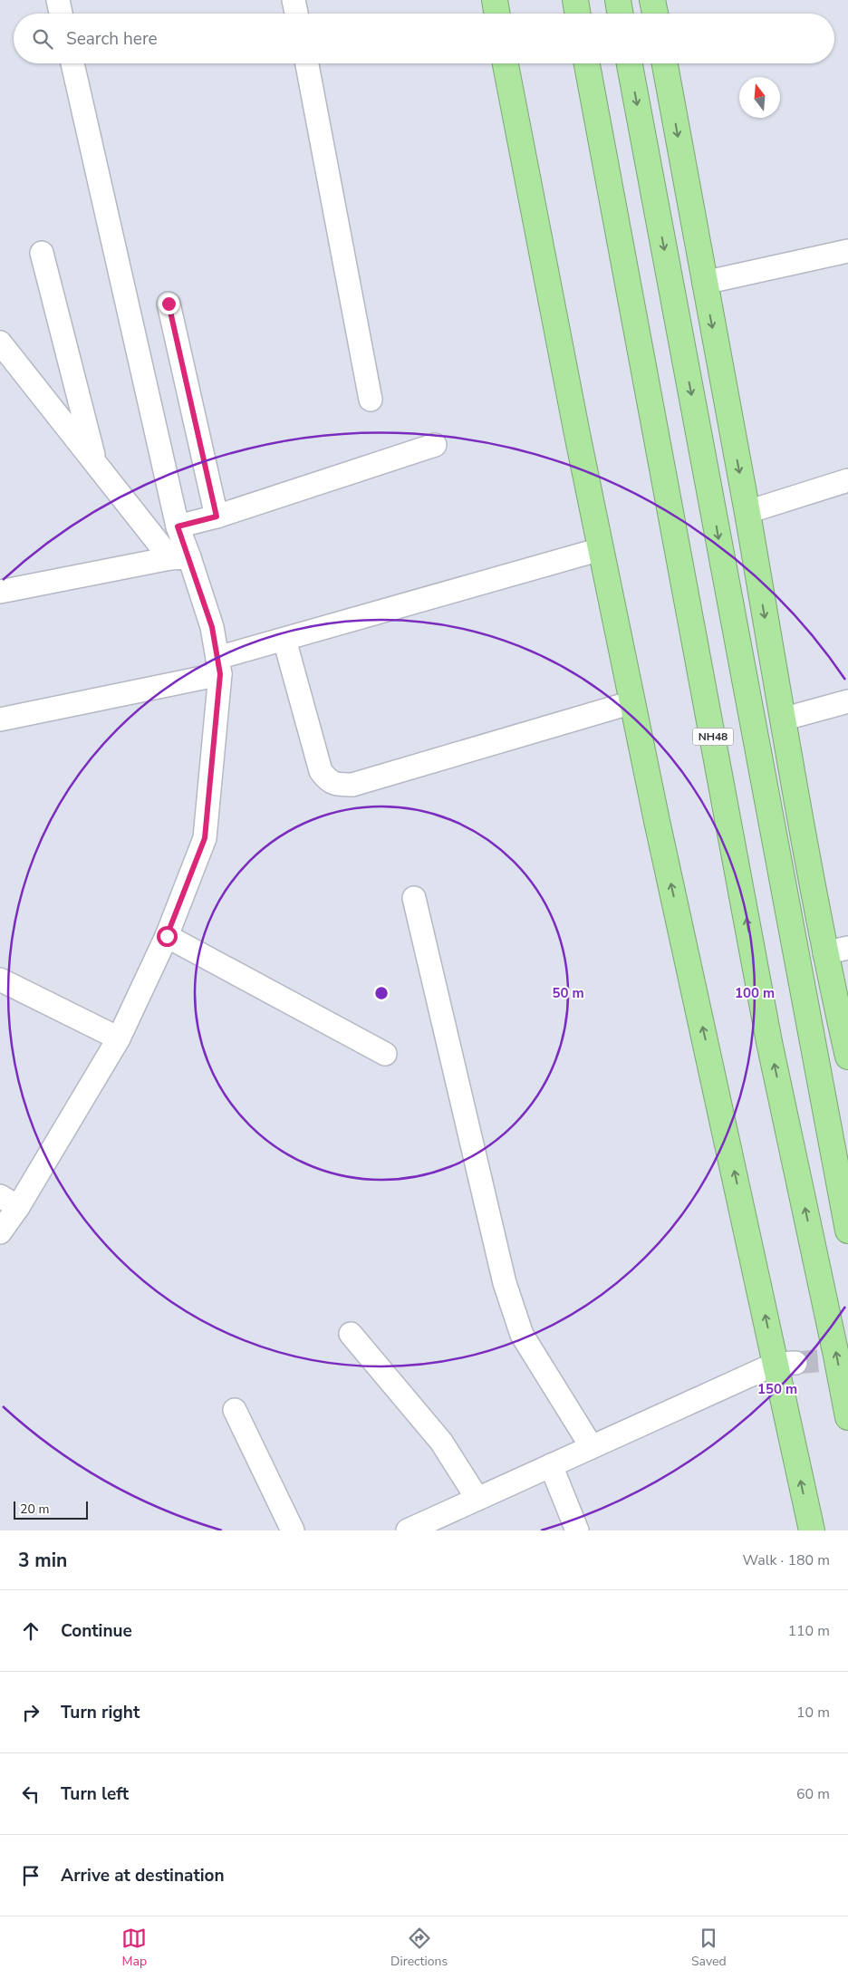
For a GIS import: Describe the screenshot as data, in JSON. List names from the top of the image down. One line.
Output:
{"streets":{"highway":["NH48"]},"scale_bar":"20 m","north":"top","page":{"search":"Search here","scale":"20 m","heading":["3 min","Walk · 180 m"],"list":[["Continue","110 m"],["Turn right","10 m"],["Turn left","60 m"],"Arrive at destination"],"nav":["Map","Directions","Saved"]},"rings":["50 m","100 m","150 m"]}
